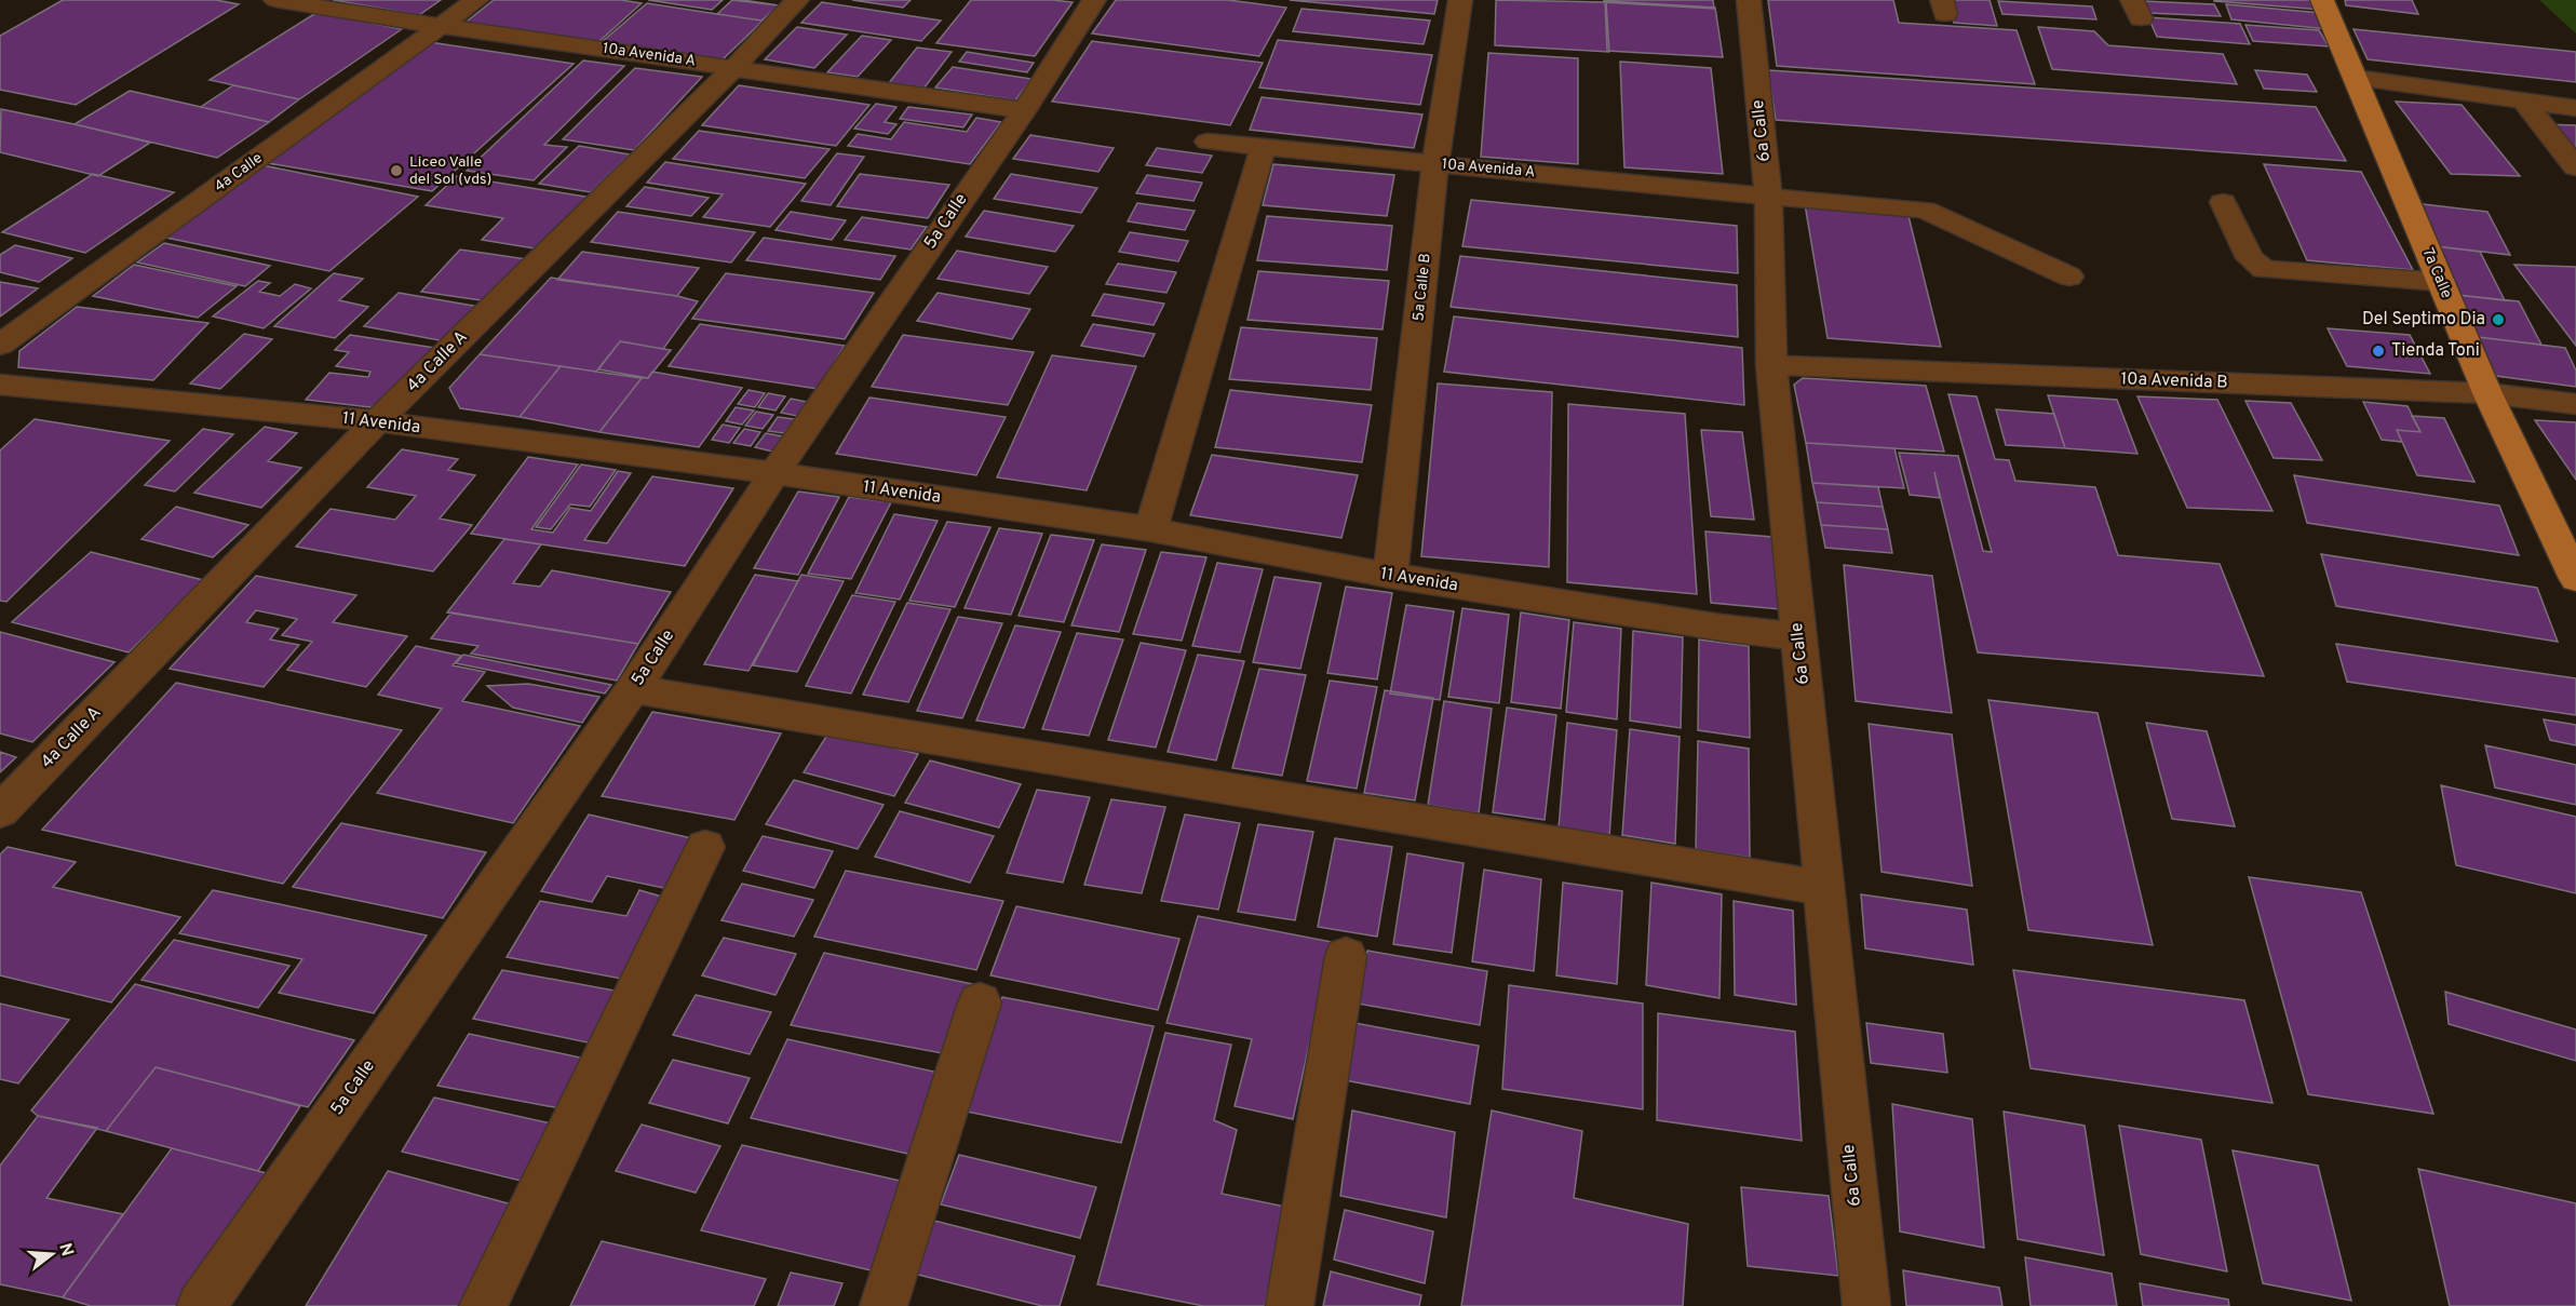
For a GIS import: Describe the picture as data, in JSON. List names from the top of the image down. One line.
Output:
{"streets":{"main road":["7a Calle"],"street":["10a Avenida A","6a Calle","4a Calle","5a Calle","5a Calle B","4a Calle A","10a Avenida B","11 Avenida"]},"crossings":[["10a Avenida A","6a Calle"],["10a Avenida A","4a Calle"],["10a Avenida A","5a Calle"],["10a Avenida A","5a Calle B"],["10a Avenida A","4a Calle A"],["6a Calle","10a Avenida B"],["6a Calle","11 Avenida"],["5a Calle","11 Avenida"],["7a Calle","10a Avenida B"],["5a Calle B","11 Avenida"],["4a Calle A","11 Avenida"]],"places":["Liceo Valle del Sol (vds)","Del Septimo Dia","Tienda Toni"],"north":"right"}
